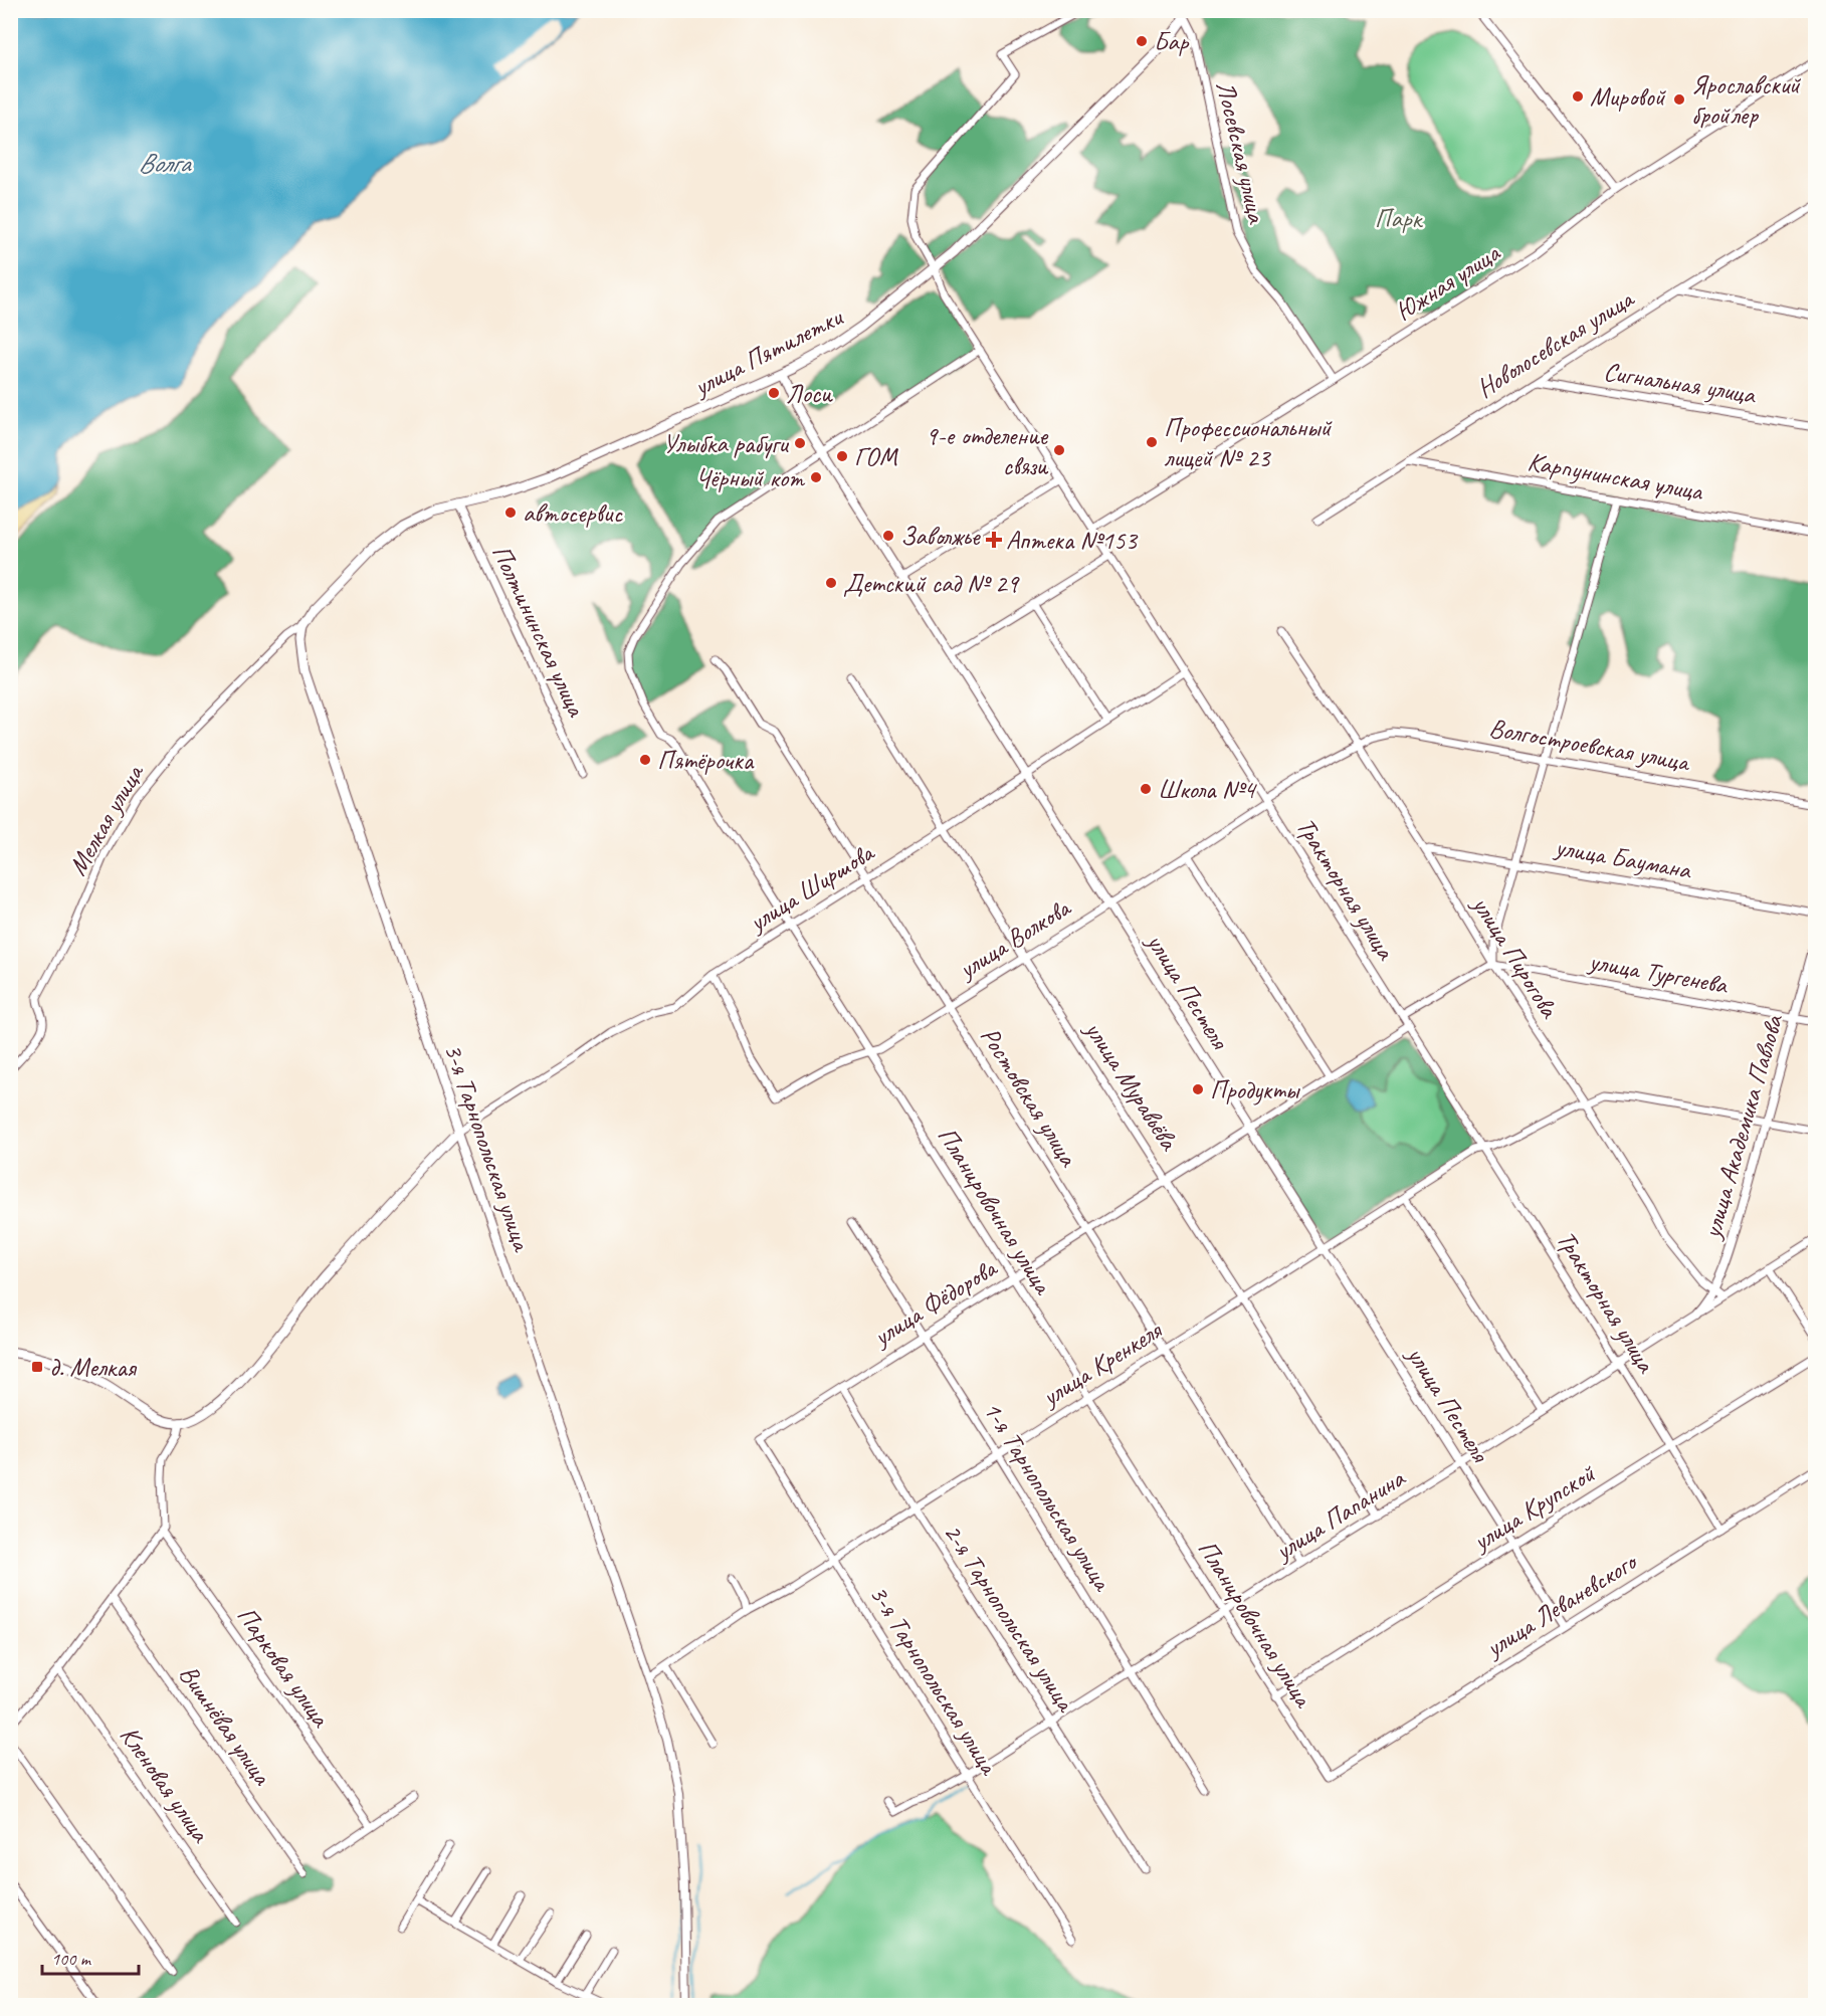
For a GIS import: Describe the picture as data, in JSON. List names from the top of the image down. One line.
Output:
{"streets":{"main road":["улица Пятилетки","3-я Тарнопольская улица"],"street":["Лосевская улица","Южная улица","Новолосевская улица","Сигнальная улица","Карпунинская улица","Полтининская улица","Волгостроевская улица","Мелкая улица","улица Баумана","улица Ширшова","Тракторная улица","улица Волкова","улица Пирогова","улица Тургенева","улица Пестеля","улица Муравьёва","Ростовская улица","улица Академика Павлова","Планировочная улица","улица Фёдорова","улица Кренкеля","1-я Тарнопольская улица","улица Крупской","улица Папанина","улица Леваневского","2-я Тарнопольская улица","Парковая улица","Вишнёвая улица","Кленовая улица"]},"crossings":[["Лосевская улица","Южная улица"],["Лосевская улица","улица Пятилетки"],["Южная улица","Тракторная улица"],["Новолосевская улица","Сигнальная улица"],["Новолосевская улица","Карпунинская улица"],["улица Пятилетки","Полтининская улица"],["улица Пятилетки","Мелкая улица"],["улица Пятилетки","Тракторная улица"],["улица Пятилетки","улица Пестеля"],["улица Пятилетки","3-я Тарнопольская улица"],["Волгостроевская улица","улица Волкова"],["Волгостроевская улица","улица Пирогова"],["Мелкая улица","3-я Тарнопольская улица"],["улица Баумана","улица Пирогова"],["улица Ширшова","Тракторная улица"],["улица Ширшова","улица Волкова"],["улица Ширшова","улица Пестеля"],["улица Ширшова","улица Муравьёва"],["улица Ширшова","Ростовская улица"],["улица Ширшова","3-я Тарнопольская улица"],["улица Ширшова","Планировочная улица"],["Тракторная улица","улица Волкова"],["Тракторная улица","улица Фёдорова"],["Тракторная улица","улица Кренкеля"],["Тракторная улица","улица Крупской"],["Тракторная улица","улица Папанина"],["Тракторная улица","улица Леваневского"],["улица Волкова","улица Пирогова"],["улица Волкова","улица Пестеля"],["улица Волкова","улица Муравьёва"],["улица Волкова","Ростовская улица"],["улица Волкова","Планировочная улица"],["улица Пирогова","улица Тургенева"],["улица Пирогова","улица Академика Павлова"],["улица Пирогова","улица Кренкеля"],["улица Пирогова","улица Папанина"],["улица Тургенева","улица Академика Павлова"],["улица Пестеля","Планировочная улица"],["улица Пестеля","улица Фёдорова"],["улица Пестеля","улица Кренкеля"],["улица Пестеля","улица Крупской"],["улица Пестеля","улица Папанина"],["улица Пестеля","улица Леваневского"],["улица Муравьёва","улица Фёдорова"],["улица Муравьёва","улица Кренкеля"],["улица Муравьёва","улица Папанина"],["Ростовская улица","улица Фёдорова"],["Ростовская улица","улица Кренкеля"],["Ростовская улица","улица Папанина"],["улица Академика Павлова","улица Кренкеля"],["улица Академика Павлова","улица Папанина"],["3-я Тарнопольская улица","улица Фёдорова"],["3-я Тарнопольская улица","улица Кренкеля"],["3-я Тарнопольская улица","улица Папанина"],["Планировочная улица","улица Фёдорова"],["Планировочная улица","улица Кренкеля"],["Планировочная улица","улица Крупской"],["Планировочная улица","улица Папанина"],["Планировочная улица","улица Леваневского"],["улица Фёдорова","1-я Тарнопольская улица"],["улица Фёдорова","2-я Тарнопольская улица"],["улица Кренкеля","1-я Тарнопольская улица"],["улица Кренкеля","2-я Тарнопольская улица"],["1-я Тарнопольская улица","улица Папанина"],["улица Папанина","2-я Тарнопольская улица"]],"water":["Волга"],"parks":["Парк"],"places":{"other":["Бар","Мировой","Ярославский бройлер","Лоси","Профессиональный лицей № 23","Улыбка рабуги","9-е отделение связи","ГОМ","Чёрный кот","автосервис","Заволжье","Детский сад № 29","Пятёрочка","Школа №4","Продукты"],"health":["Аптека №153"],"transit":["д. Мелкая"]},"scale_bar":"100 m"}
